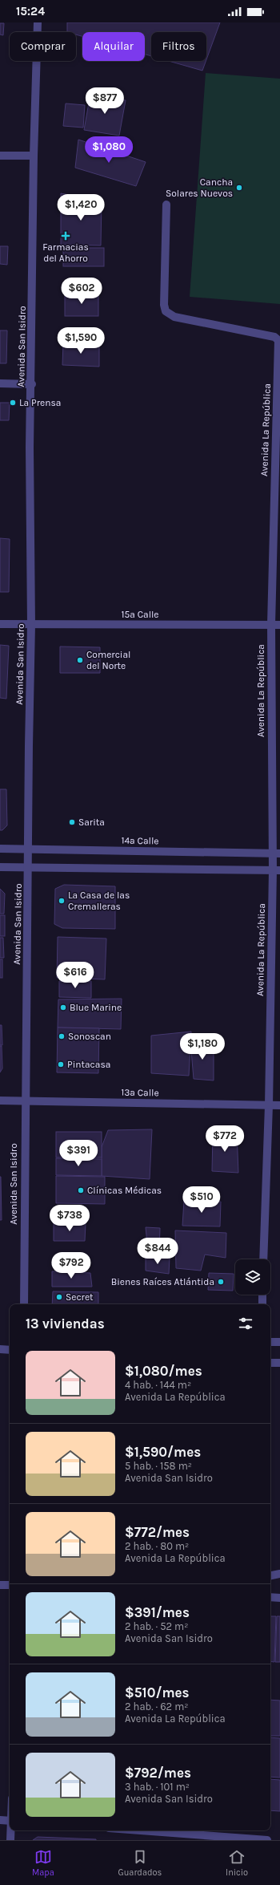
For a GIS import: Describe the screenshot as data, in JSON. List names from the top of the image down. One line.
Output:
{"streets":{"street":["Avenida San Isidro","Avenida La República","15a Calle","14a Calle","13a Calle"]},"crossings":[["Avenida San Isidro","15a Calle"],["Avenida San Isidro","14a Calle"],["Avenida San Isidro","13a Calle"],["Avenida La República","15a Calle"],["Avenida La República","14a Calle"],["Avenida La República","13a Calle"]],"places":{"other":["Cancha Solares Nuevos","La Prensa","Comercial del Norte","Sarita","La Casa de las Cremalleras","Blue Marine","Sonoscan","Pintacasa","Clínicas Médicas","Bienes Raíces Atlántida","Secret"],"health":["Farmacias del Ahorro"]},"page":{"status":"15:24","chip":["Comprar","Alquilar","Filtros"],"price":["$877","$1,080","$1,420","$602","$1,590","$616","$1,180","$772","$391","$510","$738","$844","$792"],"heading":"13 viviendas","list":[{"name":"$1,080/mes","note":"4 hab. · 144 m² · Avenida La República"},{"name":"$1,590/mes","note":"5 hab. · 158 m² · Avenida San Isidro"},{"name":"$772/mes","note":"2 hab. · 80 m² · Avenida La República"},{"name":"$391/mes","note":"2 hab. · 52 m² · Avenida San Isidro"},{"name":"$510/mes","note":"2 hab. · 62 m² · Avenida La República"},{"name":"$792/mes","note":"3 hab. · 101 m² · Avenida San Isidro"}],"tabs":["Mapa","Guardados","Inicio"]}}
